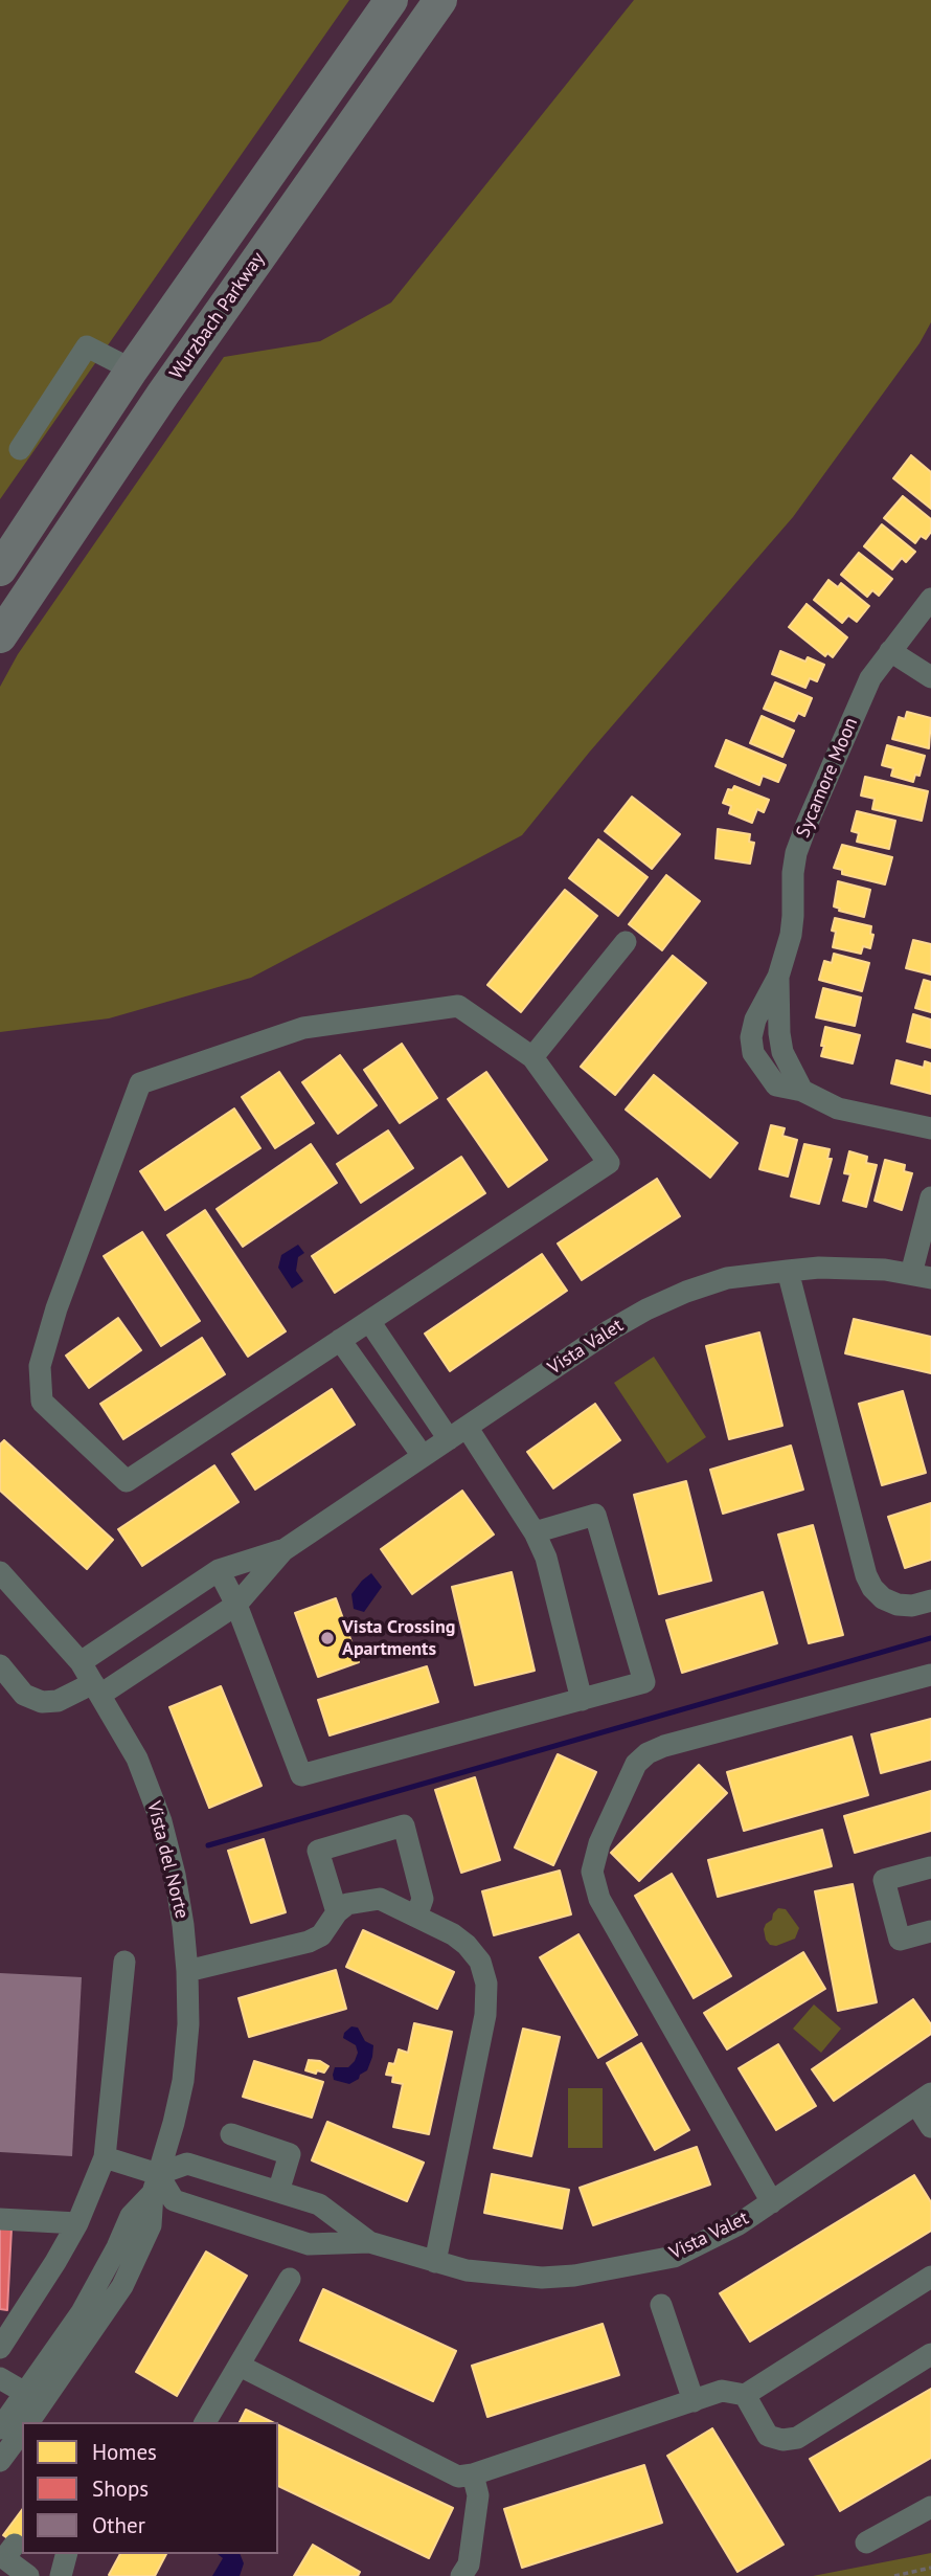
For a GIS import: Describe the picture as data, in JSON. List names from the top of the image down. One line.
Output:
{"streets":{"highway":["Wurzbach Parkway"],"street":["Sycamore Moon","Vista Valet","Vista del Norte"]},"crossings":[["Vista Valet","Vista del Norte"]],"places":["Vista Crossing Apartments"],"legend":["Homes","Shops","Other"]}
